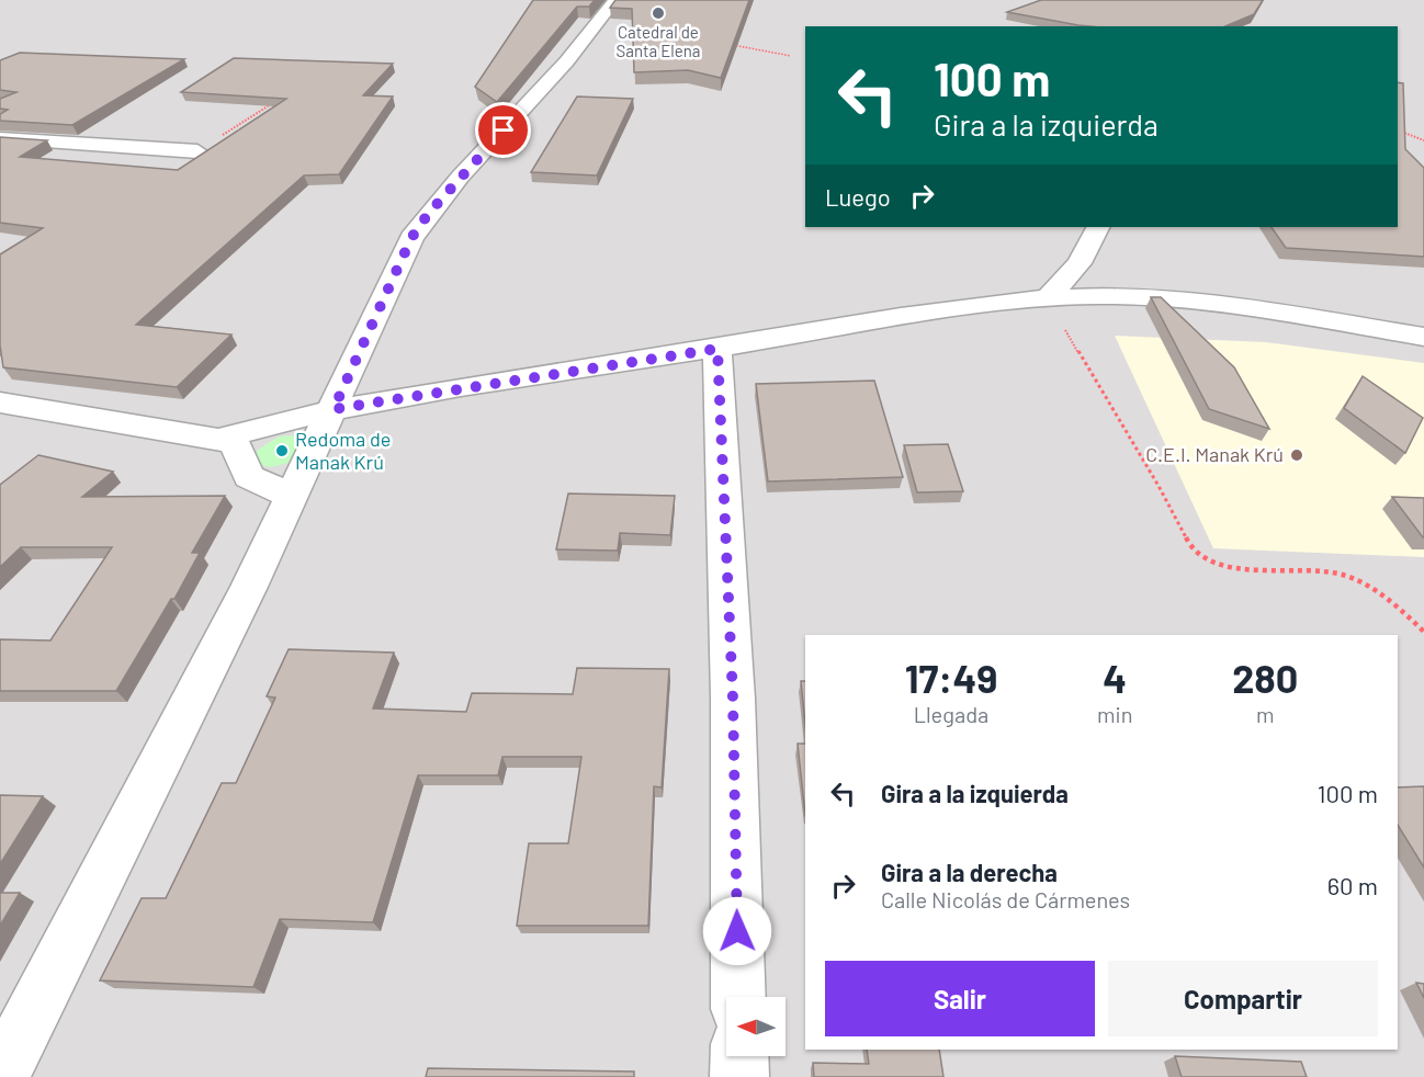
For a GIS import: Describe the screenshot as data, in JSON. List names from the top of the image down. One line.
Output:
{"places":["Catedral de Santa Elena","Redoma de Manak Krú","C.E.I. Manak Krú"],"north":"left","page":{"turn":["100 m","Gira a la izquierda"],"then":"Luego","eta":["17:49","Llegada","4","min","280","m"],"list":[{"name":"Gira a la izquierda","value":"100 m"},{"name":"Gira a la derecha","note":"Calle Nicolás de Cármenes","value":"60 m"}],"buttons":["Salir","Compartir"]}}
